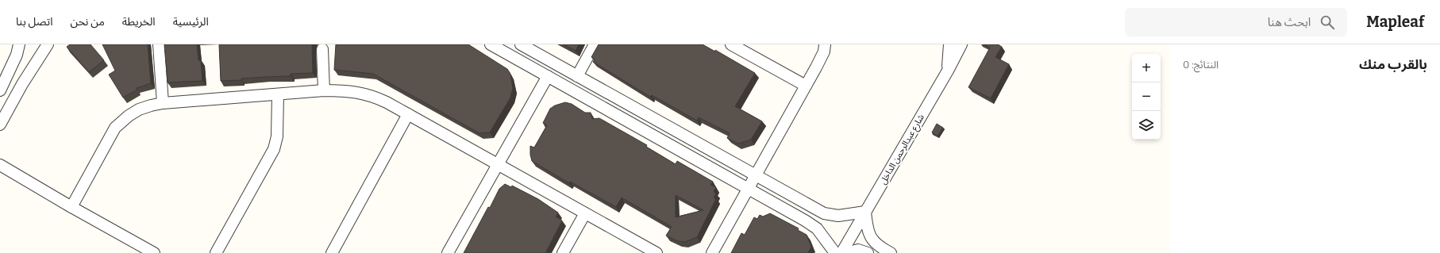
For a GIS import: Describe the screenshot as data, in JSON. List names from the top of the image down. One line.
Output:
{"streets":{"street":["شارع عبدالرحمن الداخل"]},"page":{"header":"Mapleaf","search":"ابحث هنا","nav":["الرئيسية","الخريطة","من نحن","اتصل بنا"],"heading":["بالقرب منك","النتائج: 0"],"map_buttons":["+","−"]}}
